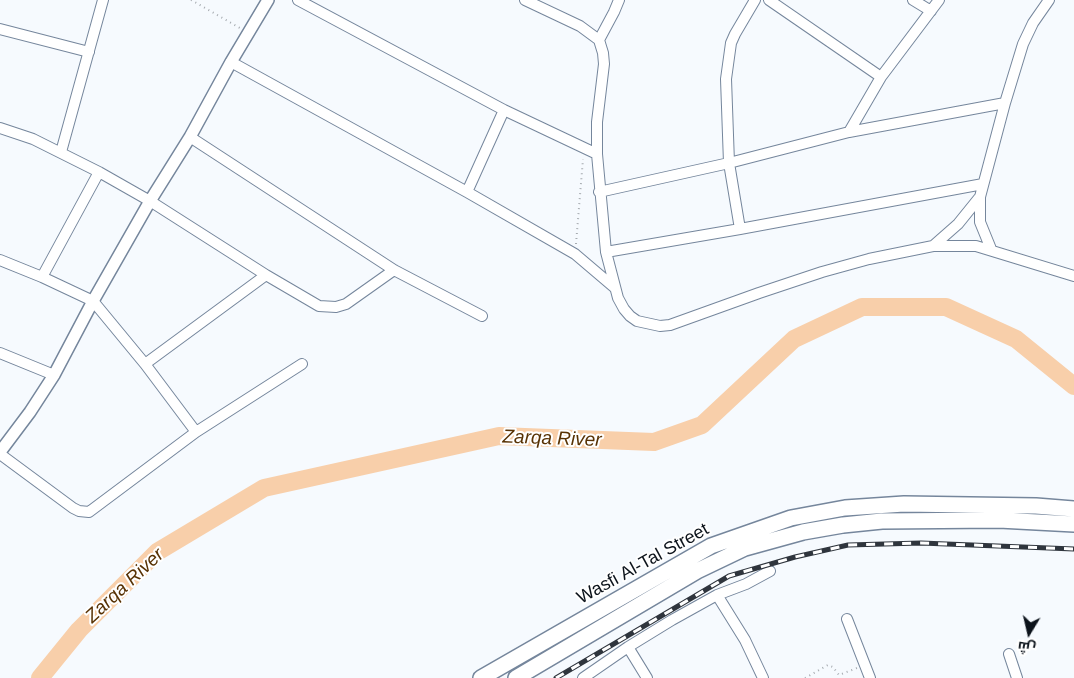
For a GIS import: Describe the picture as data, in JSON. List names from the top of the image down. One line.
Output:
{"streets":{"main road":["Wasfi Al-Tal Street"]},"water":["Zarqa River"],"north":"bottom"}
